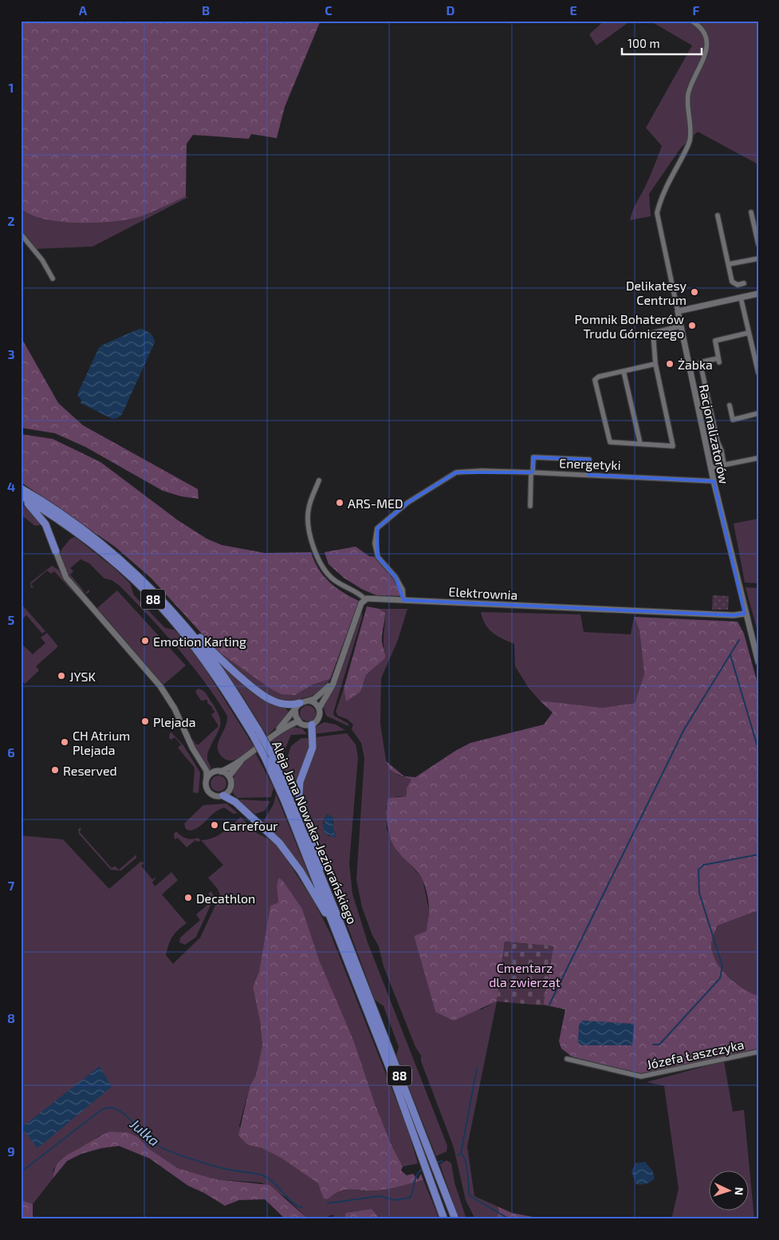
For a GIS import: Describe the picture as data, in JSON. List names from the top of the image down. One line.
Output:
{"streets":{"main road":["88","Aleja Jana Nowaka-Jeziorańskiego"],"street":["Racjonalizatorów","Energetyki","Elektrownia","Józefa Łaszczyka"]},"crossings":[["Racjonalizatorów","Energetyki"],["Racjonalizatorów","Elektrownia"],["Energetyki","Elektrownia"]],"water":["Julka"],"parks":["Cmentarz dla zwierząt"],"places":["Delikatesy Centrum","Pomnik Bohaterów Trudu Górniczego","Żabka","ARS-MED","Emotion Karting","JYSK","Plejada","CH Atrium Plejada","Reserved","Carrefour","Decathlon"],"scale_bar":"100 m","north":"right","grid":{"columns":["A","B","C","D","E","F"],"rows":["1","2","3","4","5","6","7","8","9"]}}
